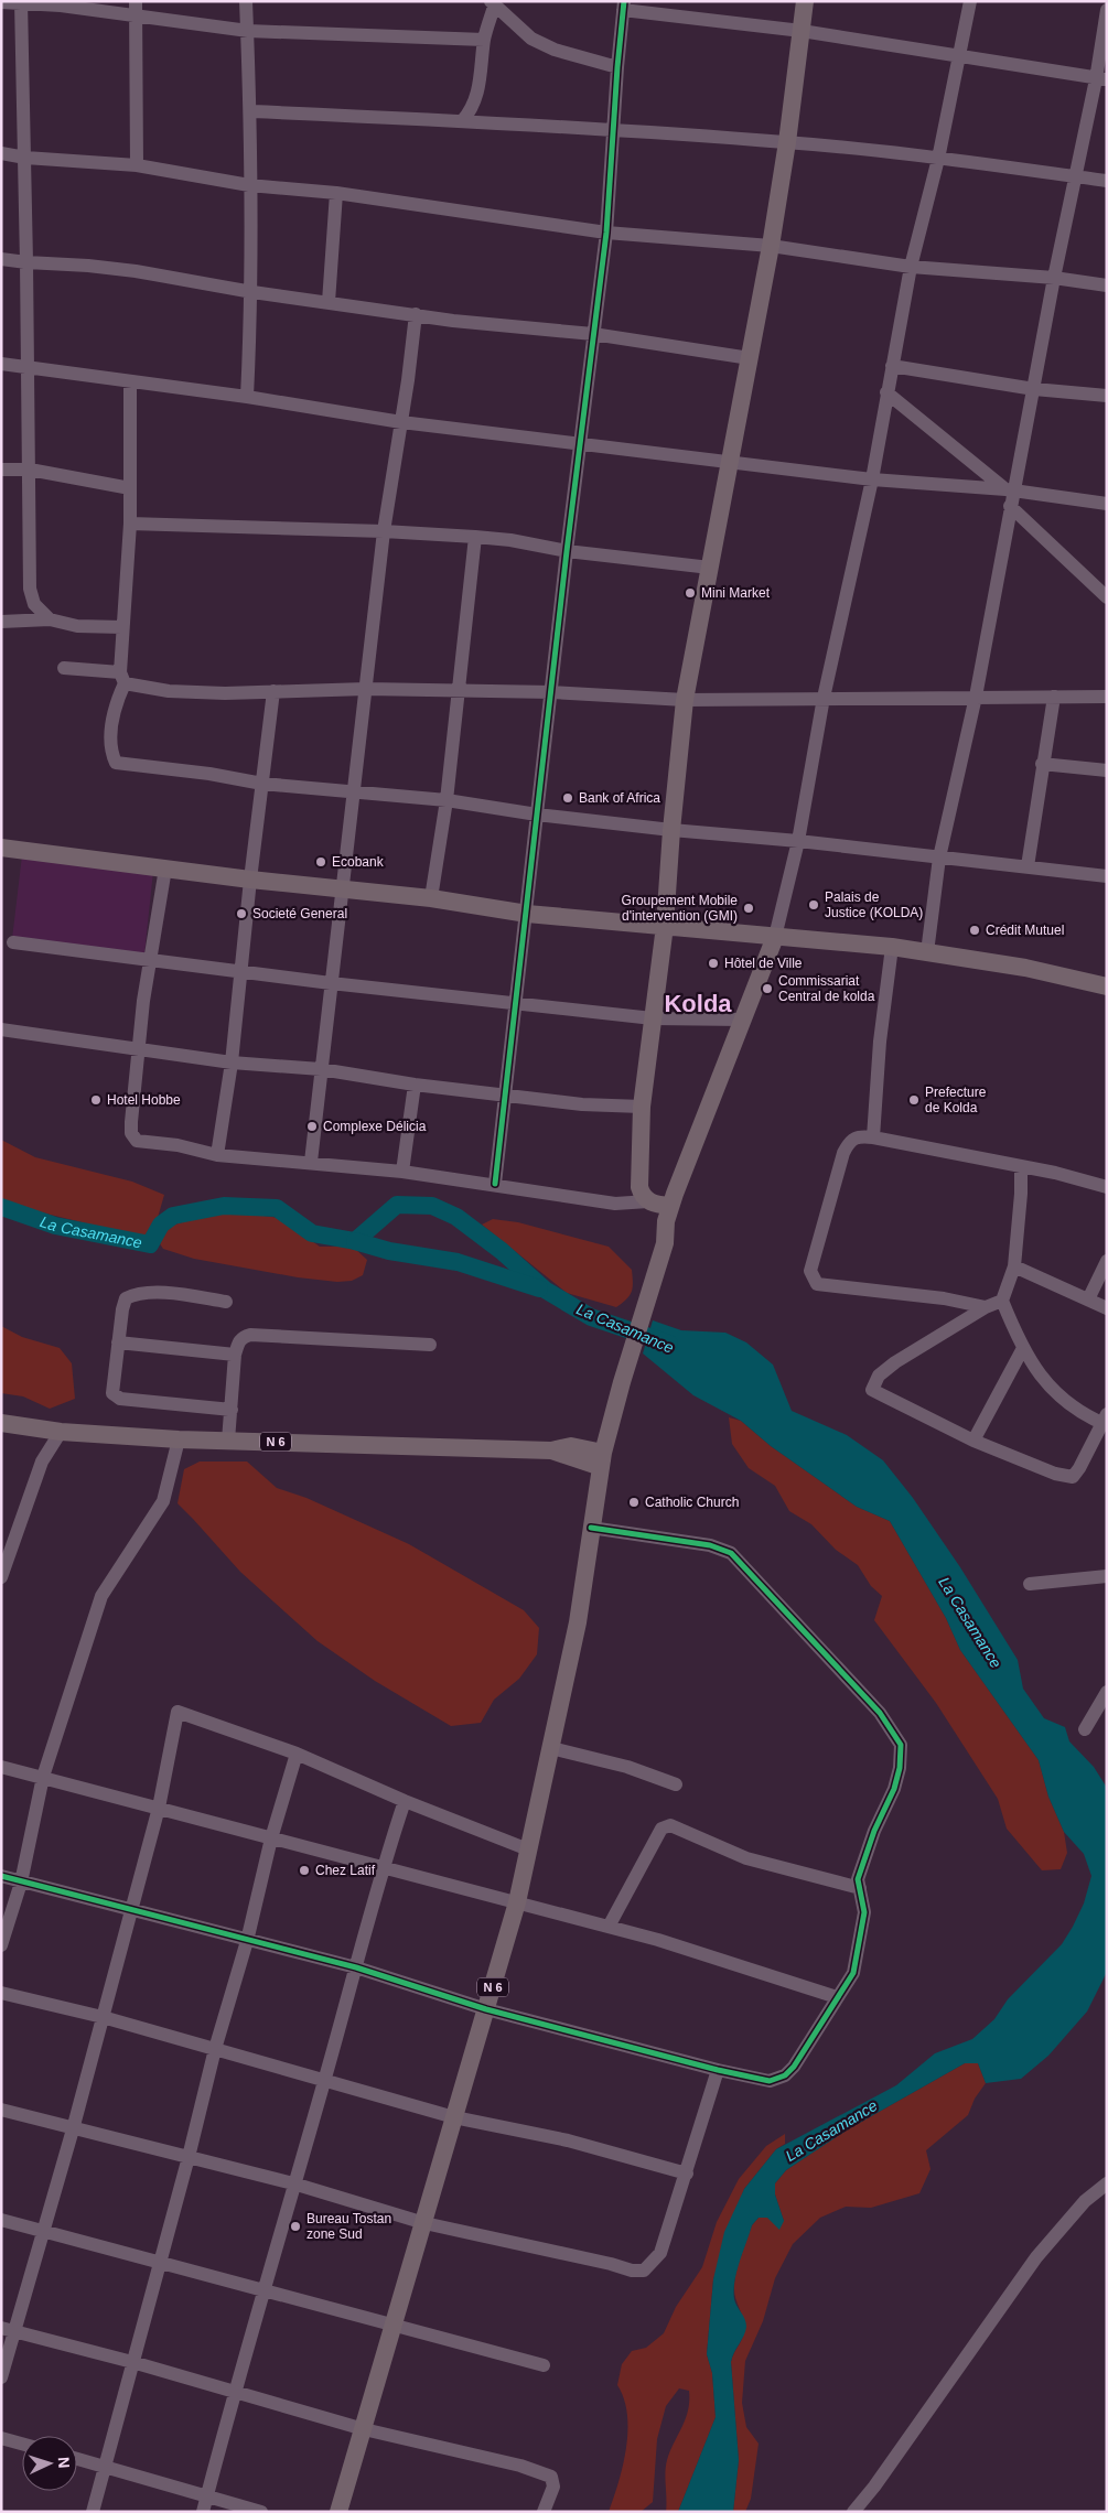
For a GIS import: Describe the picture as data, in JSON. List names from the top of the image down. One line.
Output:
{"streets":{"main road":["N 6"]},"districts":["Kolda"],"water":["La Casamance"],"places":["Mini Market","Bank of Africa","Ecobank","Palais de Justice (KOLDA)","Groupement Mobile d'intervention (GMI)","Societé General","Crédit Mutuel","Hôtel de Ville","Commissariat Central de kolda","Hotel Hobbe","Prefecture de Kolda","Complexe Délicia","Catholic Church","Chez Latif","Bureau Tostan zone Sud"],"north":"right"}
